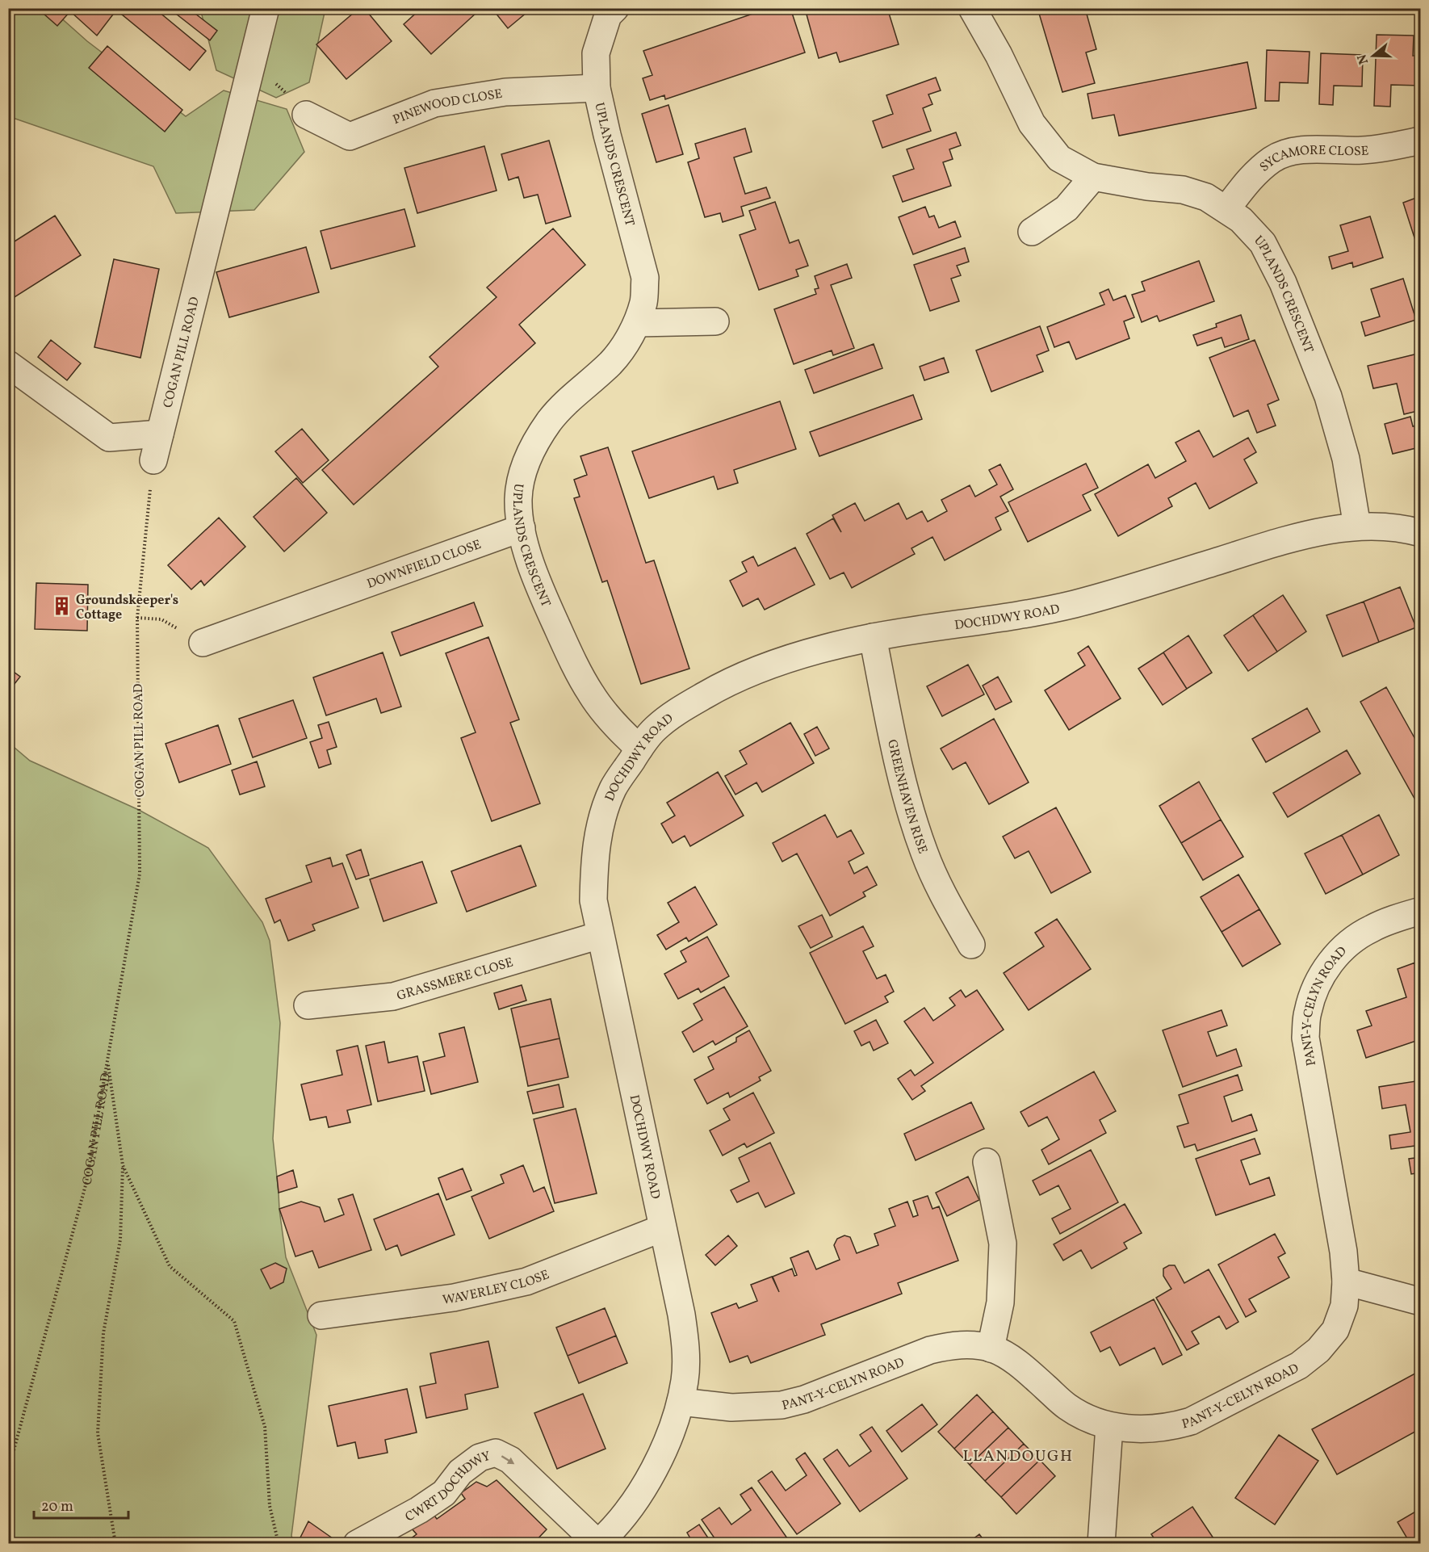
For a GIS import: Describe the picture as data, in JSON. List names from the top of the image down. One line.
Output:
{"streets":{"street":["PINEWOOD CLOSE","SYCAMORE CLOSE","UPLANDS CRESCENT","COGAN PILL ROAD","DOWNFIELD CLOSE","DOCHDWY ROAD","GREENHAVEN RISE","GRASSMERE CLOSE","PANT-Y-CELYN ROAD","WAVERLEY CLOSE","CWRT DOCHDWY"]},"crossings":[["PINEWOOD CLOSE","UPLANDS CRESCENT"],["SYCAMORE CLOSE","UPLANDS CRESCENT"],["UPLANDS CRESCENT","DOWNFIELD CLOSE"],["UPLANDS CRESCENT","DOCHDWY ROAD"],["DOCHDWY ROAD","GREENHAVEN RISE"],["DOCHDWY ROAD","GRASSMERE CLOSE"],["DOCHDWY ROAD","PANT-Y-CELYN ROAD"],["DOCHDWY ROAD","WAVERLEY CLOSE"],["DOCHDWY ROAD","CWRT DOCHDWY"]],"districts":["LLANDOUGH"],"places":{"building":["Groundskeeper's Cottage"]},"scale_bar":"20 m","north":"left"}
